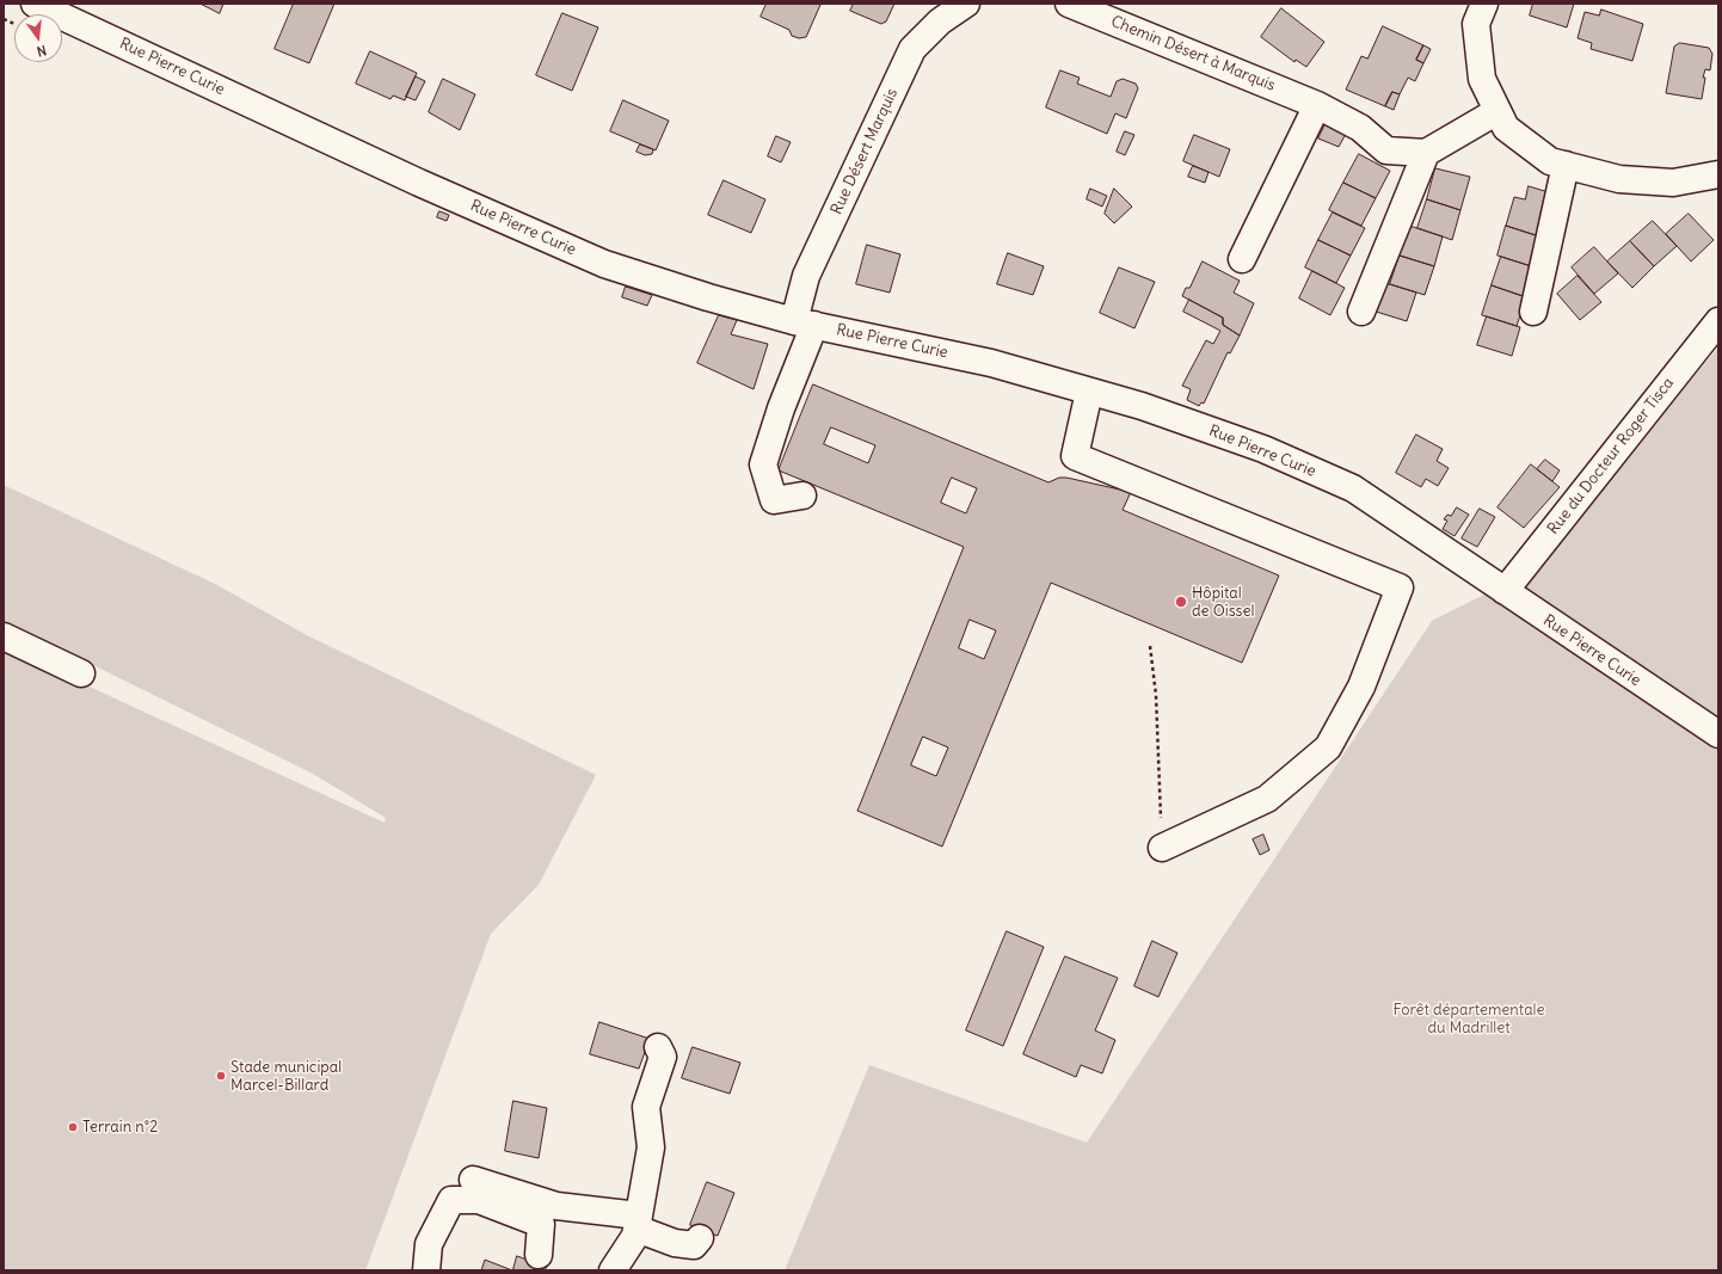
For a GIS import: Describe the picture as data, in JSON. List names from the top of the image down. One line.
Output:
{"streets":{"street":["Chemin Désert à Marquis","Rue Pierre Curie","Rue Désert Marquis","Rue du Docteur Roger Tisca"]},"crossings":[["Rue Pierre Curie","Rue Désert Marquis"],["Rue Pierre Curie","Rue du Docteur Roger Tisca"]],"parks":["Forêt départementale du Madrillet"],"places":["Hôpital de Oissel","Stade municipal Marcel-Billard","Terrain n°2"],"north":"bottom"}
